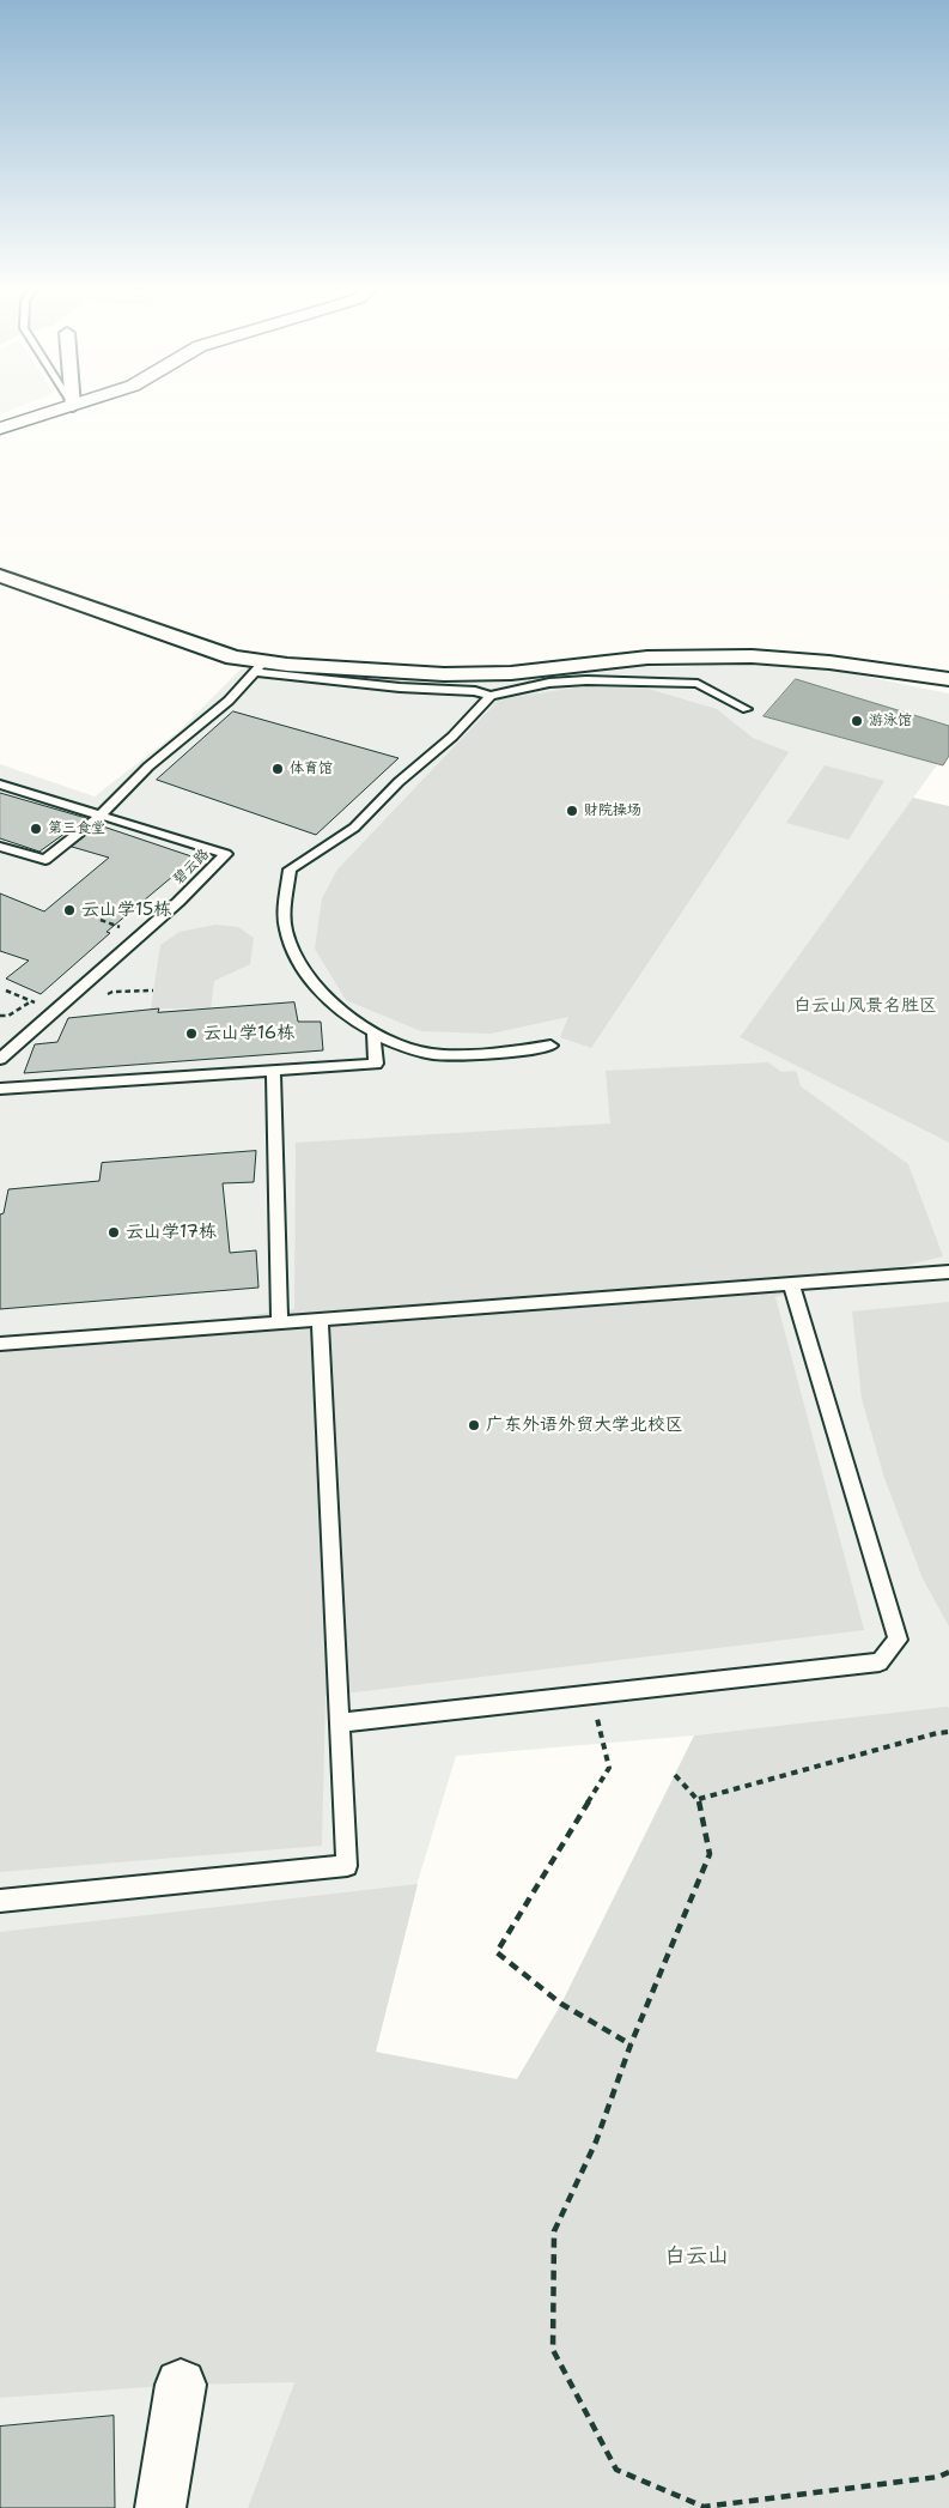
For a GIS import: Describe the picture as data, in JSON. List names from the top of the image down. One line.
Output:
{"streets":{"lane":["碧云路"]},"parks":["白云山风景名胜区","白云山"],"places":["游泳馆","体育馆","财院操场","第三食堂","云山学15栋","云山学16栋","云山学17栋","广东外语外贸大学北校区"]}
